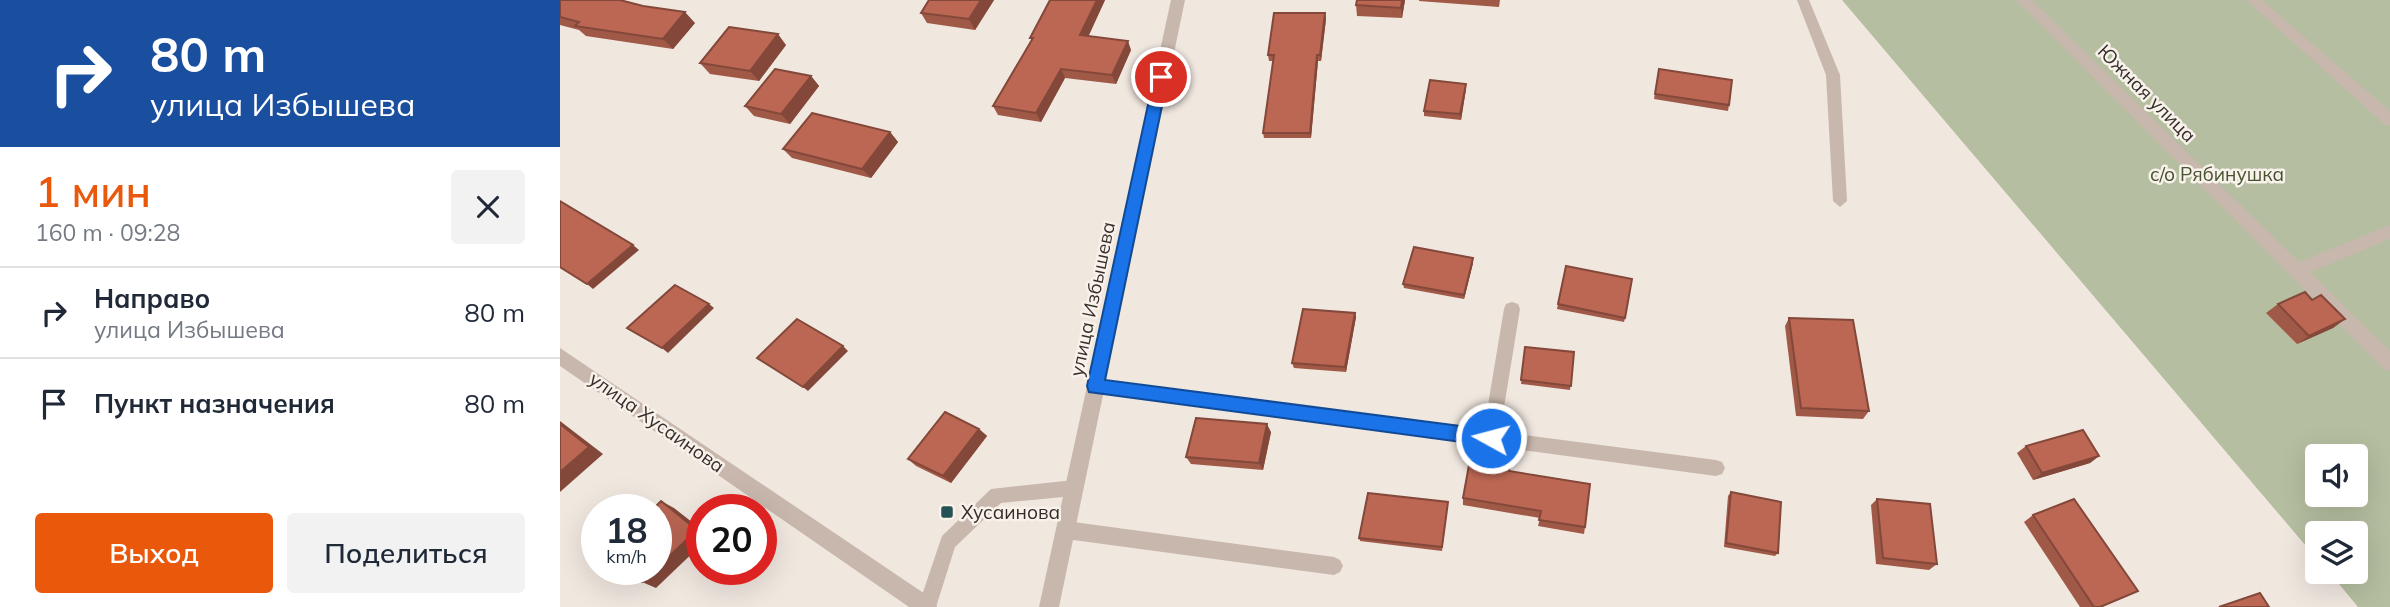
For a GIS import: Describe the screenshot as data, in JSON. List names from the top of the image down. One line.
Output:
{"streets":{"street":["Южная улица","улица Избышева","улица Хусаинова"]},"parks":["с/о Рябинушка"],"places":{"transit":["Хусаинова"]},"page":{"turn":["80 m","улица Избышева"],"heading":["1 мин","160 m · 09:28"],"list":[{"name":"Направо","note":"улица Избышева","value":"80 m"},{"name":"Пункт назначения","value":"80 m"}],"speed":"18 km/h","limit":"20","buttons":["Выход","Поделиться"]}}
